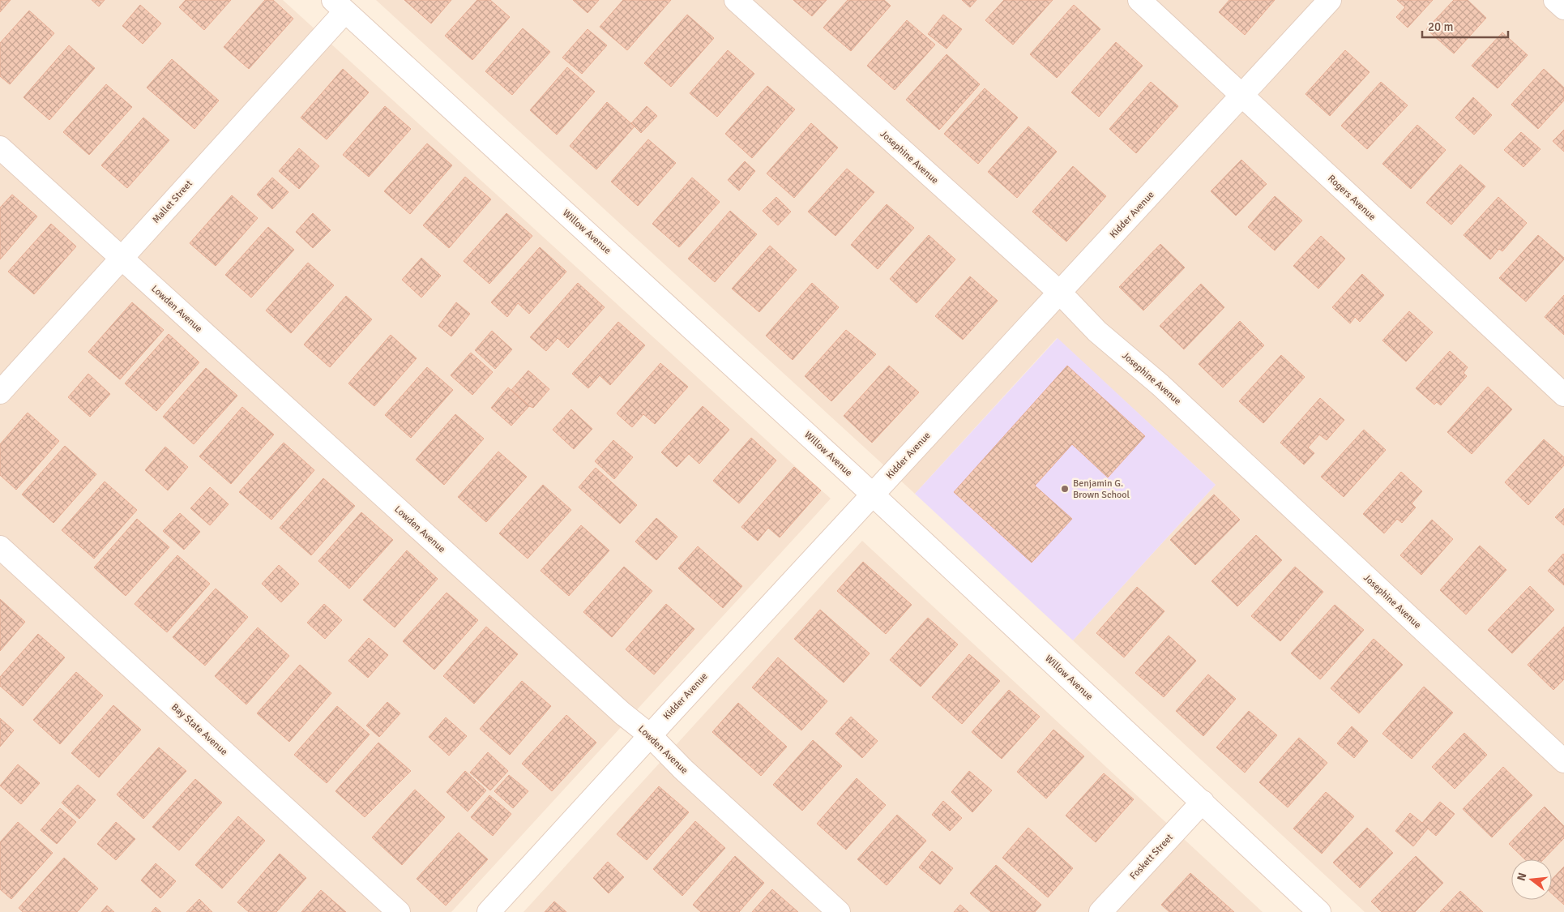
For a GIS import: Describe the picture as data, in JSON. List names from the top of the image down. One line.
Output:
{"streets":{"street":["Josephine Avenue","Rogers Avenue","Mallet Street","Kidder Avenue","Willow Avenue","Lowden Avenue","Bay State Avenue","Foskett Street"]},"crossings":[["Josephine Avenue","Kidder Avenue"],["Rogers Avenue","Kidder Avenue"],["Mallet Street","Willow Avenue"],["Mallet Street","Lowden Avenue"],["Kidder Avenue","Willow Avenue"],["Kidder Avenue","Lowden Avenue"],["Willow Avenue","Foskett Street"]],"places":["Benjamin G. Brown School"],"scale_bar":"20 m","north":"left"}
